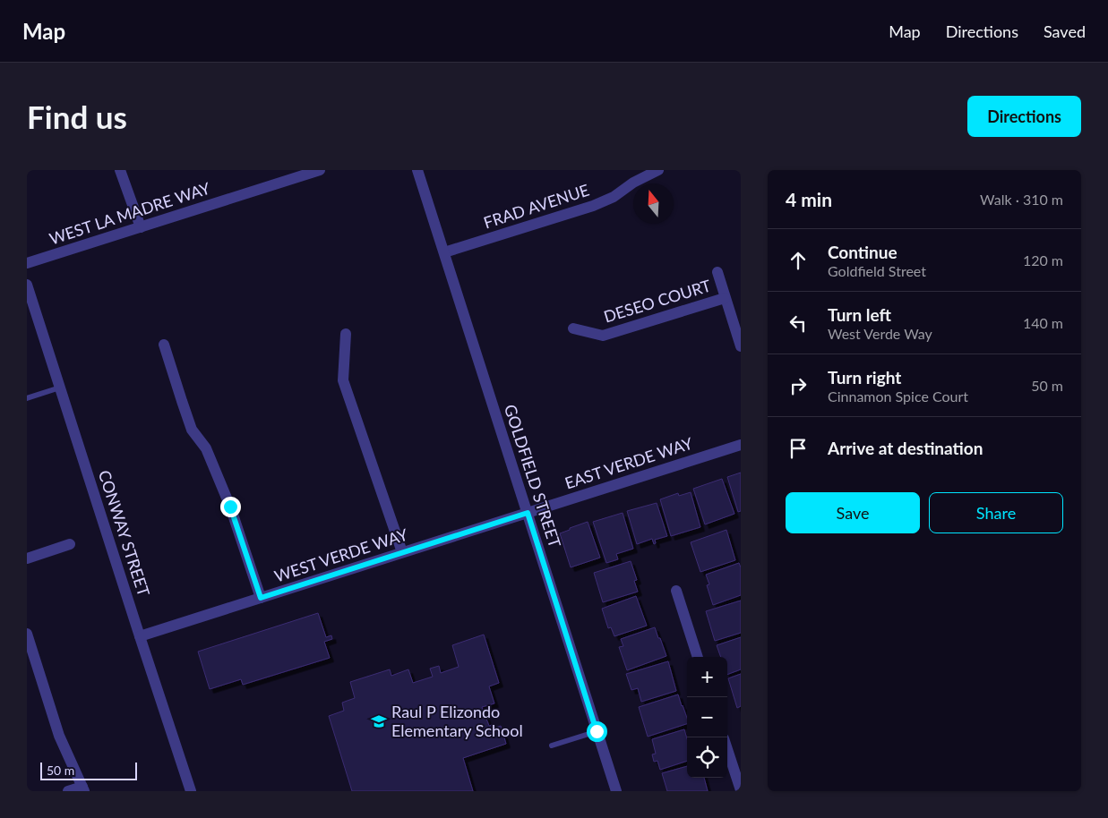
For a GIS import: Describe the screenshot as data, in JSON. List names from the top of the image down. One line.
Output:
{"streets":{"street":["FRAD AVENUE","WEST LA MADRE WAY","DESEO COURT","EAST VERDE WAY","GOLDFIELD STREET","CONWAY STREET","WEST VERDE WAY"]},"crossings":[["FRAD AVENUE","GOLDFIELD STREET"],["EAST VERDE WAY","GOLDFIELD STREET"],["EAST VERDE WAY","WEST VERDE WAY"],["GOLDFIELD STREET","WEST VERDE WAY"],["CONWAY STREET","WEST VERDE WAY"]],"places":{"school or university":["Raul P Elizondo Elementary School"]},"scale_bar":"50 m","north":"top","page":{"header":"Map","nav":["Map","Directions","Saved"],"buttons":["Directions",["Save","Share"]],"title":"Find us","heading":["4 min","Walk · 310 m"],"list":[["Continue","Goldfield Street","120 m"],["Turn left","West Verde Way","140 m"],["Turn right","Cinnamon Spice Court","50 m"],"Arrive at destination"],"map_buttons":["+","−"],"scale":"50 m"}}
